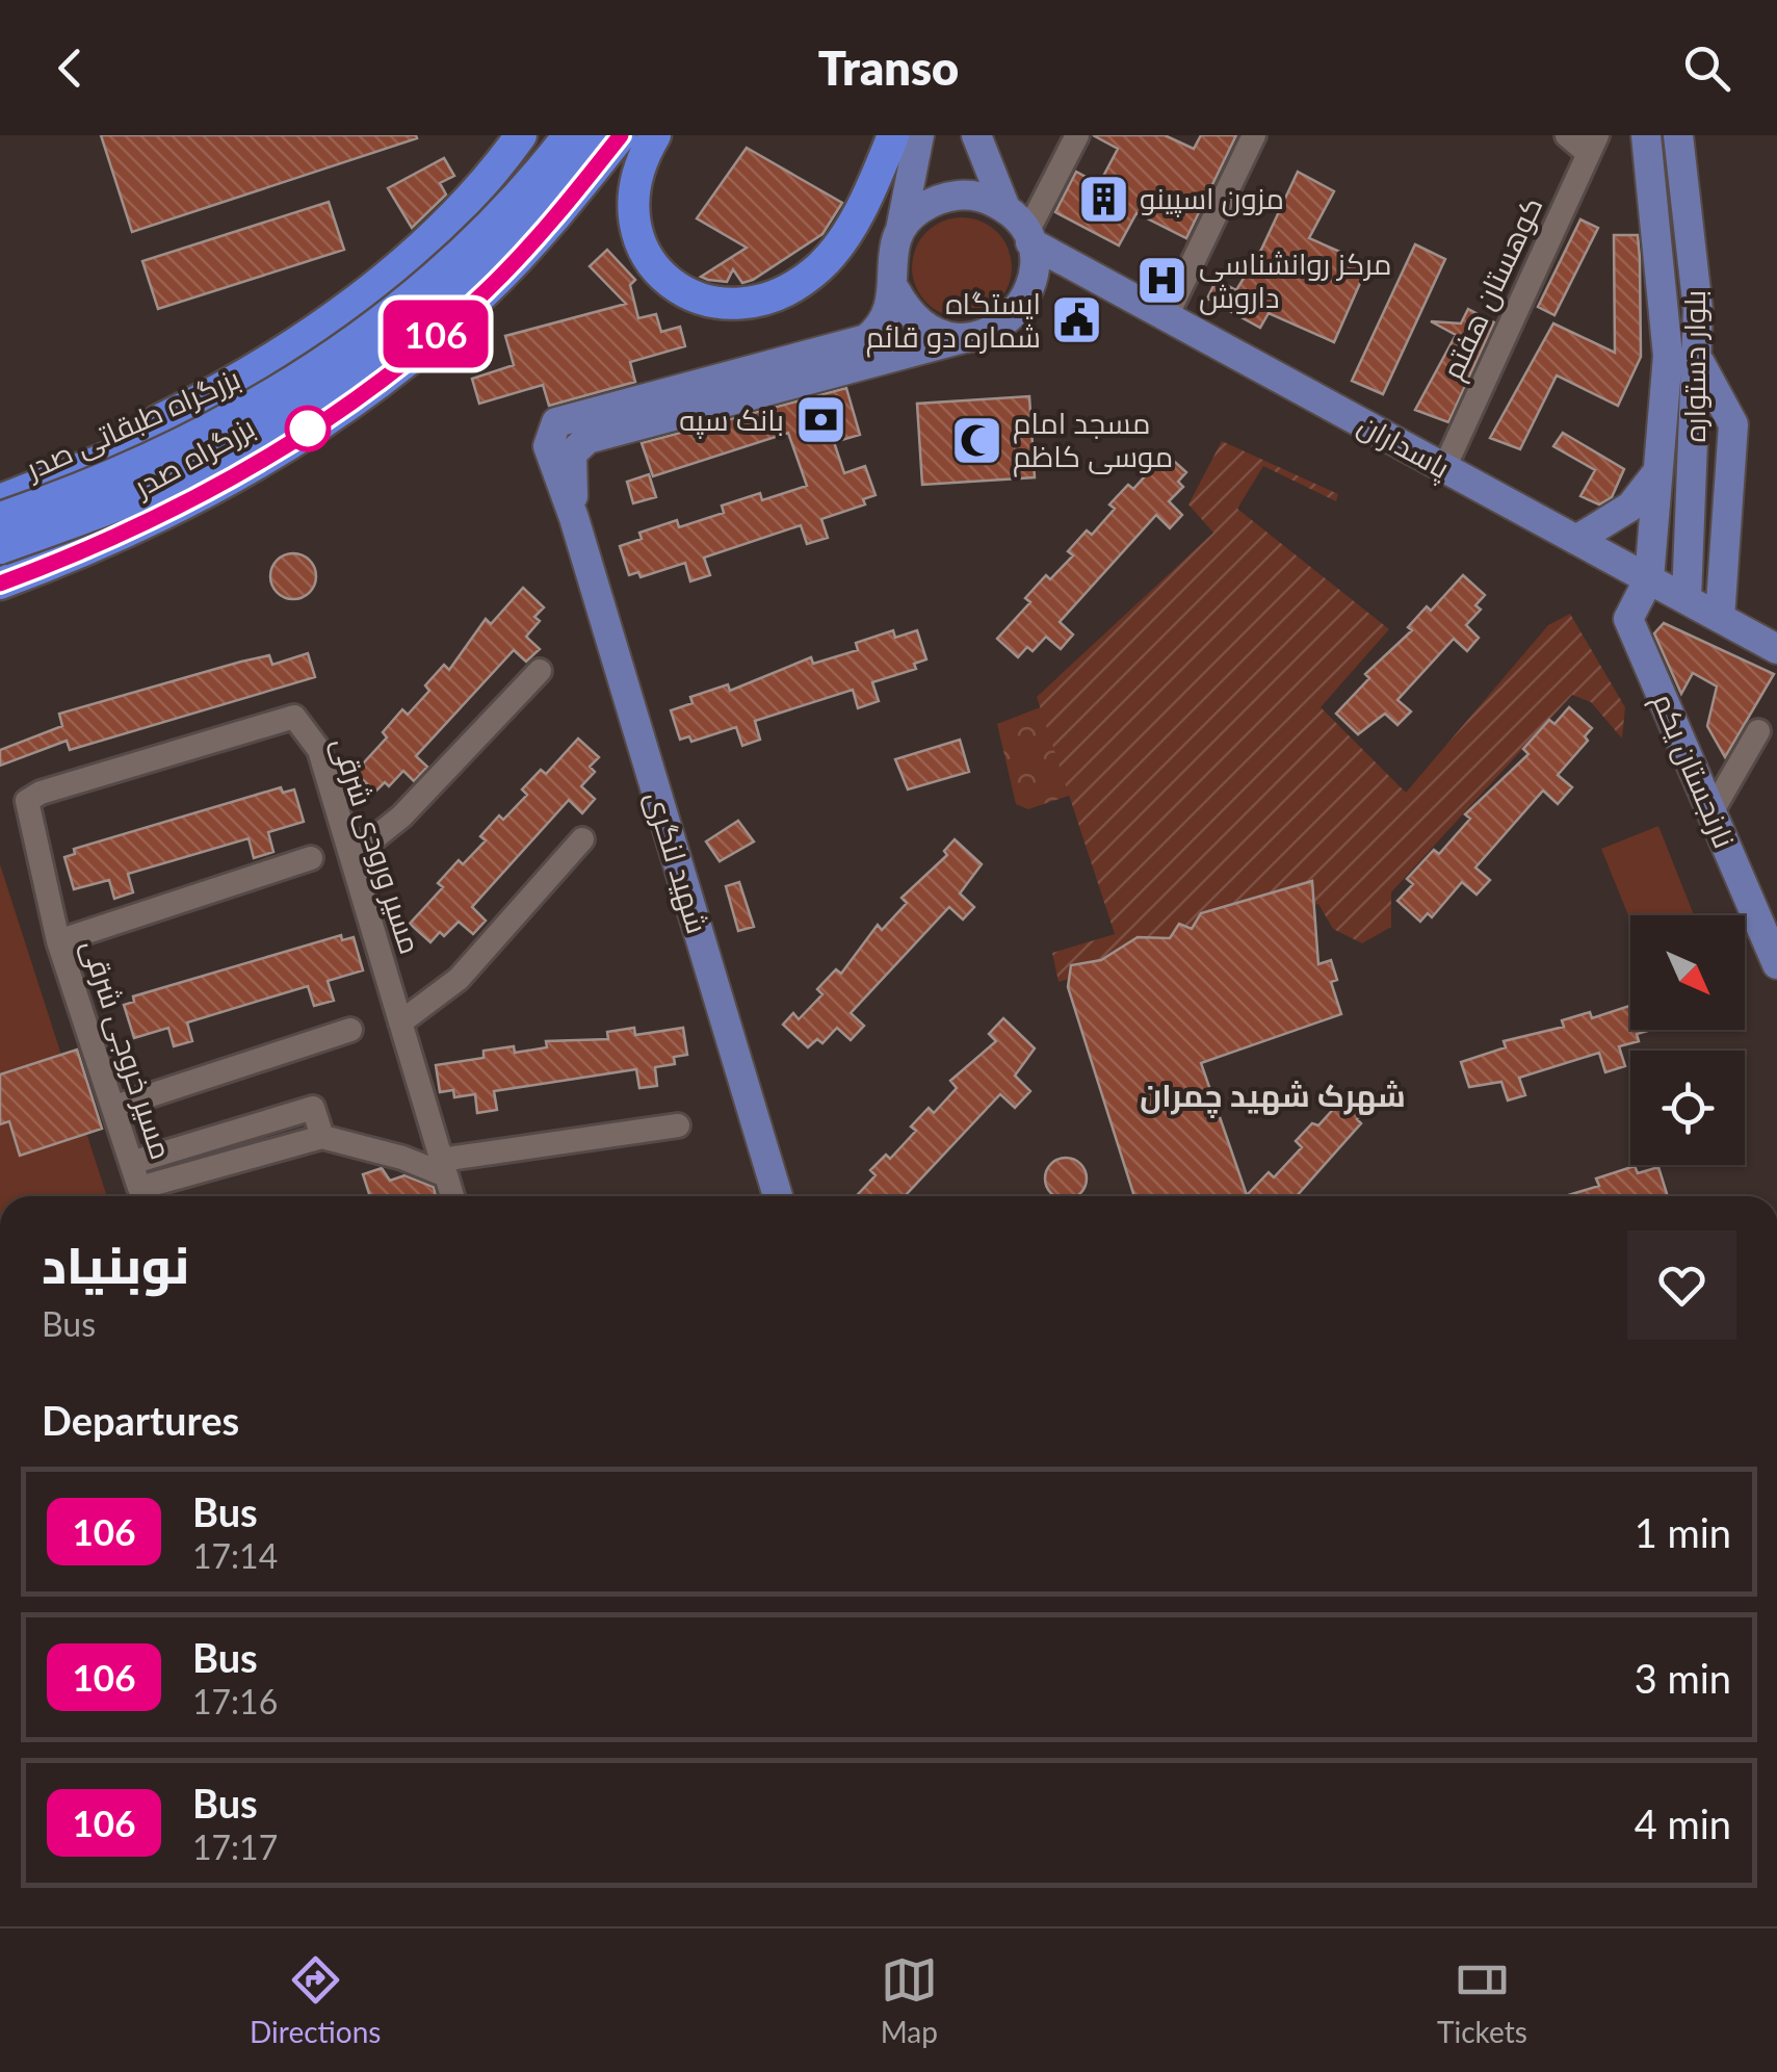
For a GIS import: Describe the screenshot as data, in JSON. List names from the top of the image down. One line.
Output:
{"streets":{"highway":["بزرگراه طبقاتی صدر","بزرگراه صدر"],"main road":["بلوار دستواره","پاسداران","نارنجستان یکم","شهید لنگری"],"street":["کوهستان هفتم","مسیر ورودی شرقی","مسیر خروجی شرقی"]},"crossings":[["کوهستان هفتم","پاسداران"],["بلوار دستواره","پاسداران"],["بلوار دستواره","نارنجستان یکم"],["پاسداران","نارنجستان یکم"],["پاسداران","شهید لنگری"],["مسیر ورودی شرقی","مسیر خروجی شرقی"]],"districts":["شهرک شهید چمران"],"places":{"building":["مزون اسپینو"],"hospital":["مرکز روانشناسی داروش"],"public building":["ایستگاه شماره دو قائم"],"bank":["بانک سپه"],"mosque":["مسجد امام موسی کاظم"]},"lines":["bus line 106"],"north":"bottom right","page":{"header":"Transo","on_map":"106","heading":[["نوبنیاد","Bus"],"Departures"],"list":[{"mark":"106","name":"Bus","note":"17:14","value":"1 min"},{"mark":"106","name":"Bus","note":"17:16","value":"3 min"},{"mark":"106","name":"Bus","note":"17:17","value":"4 min"}],"tabs":["Directions","Map","Tickets"]}}
